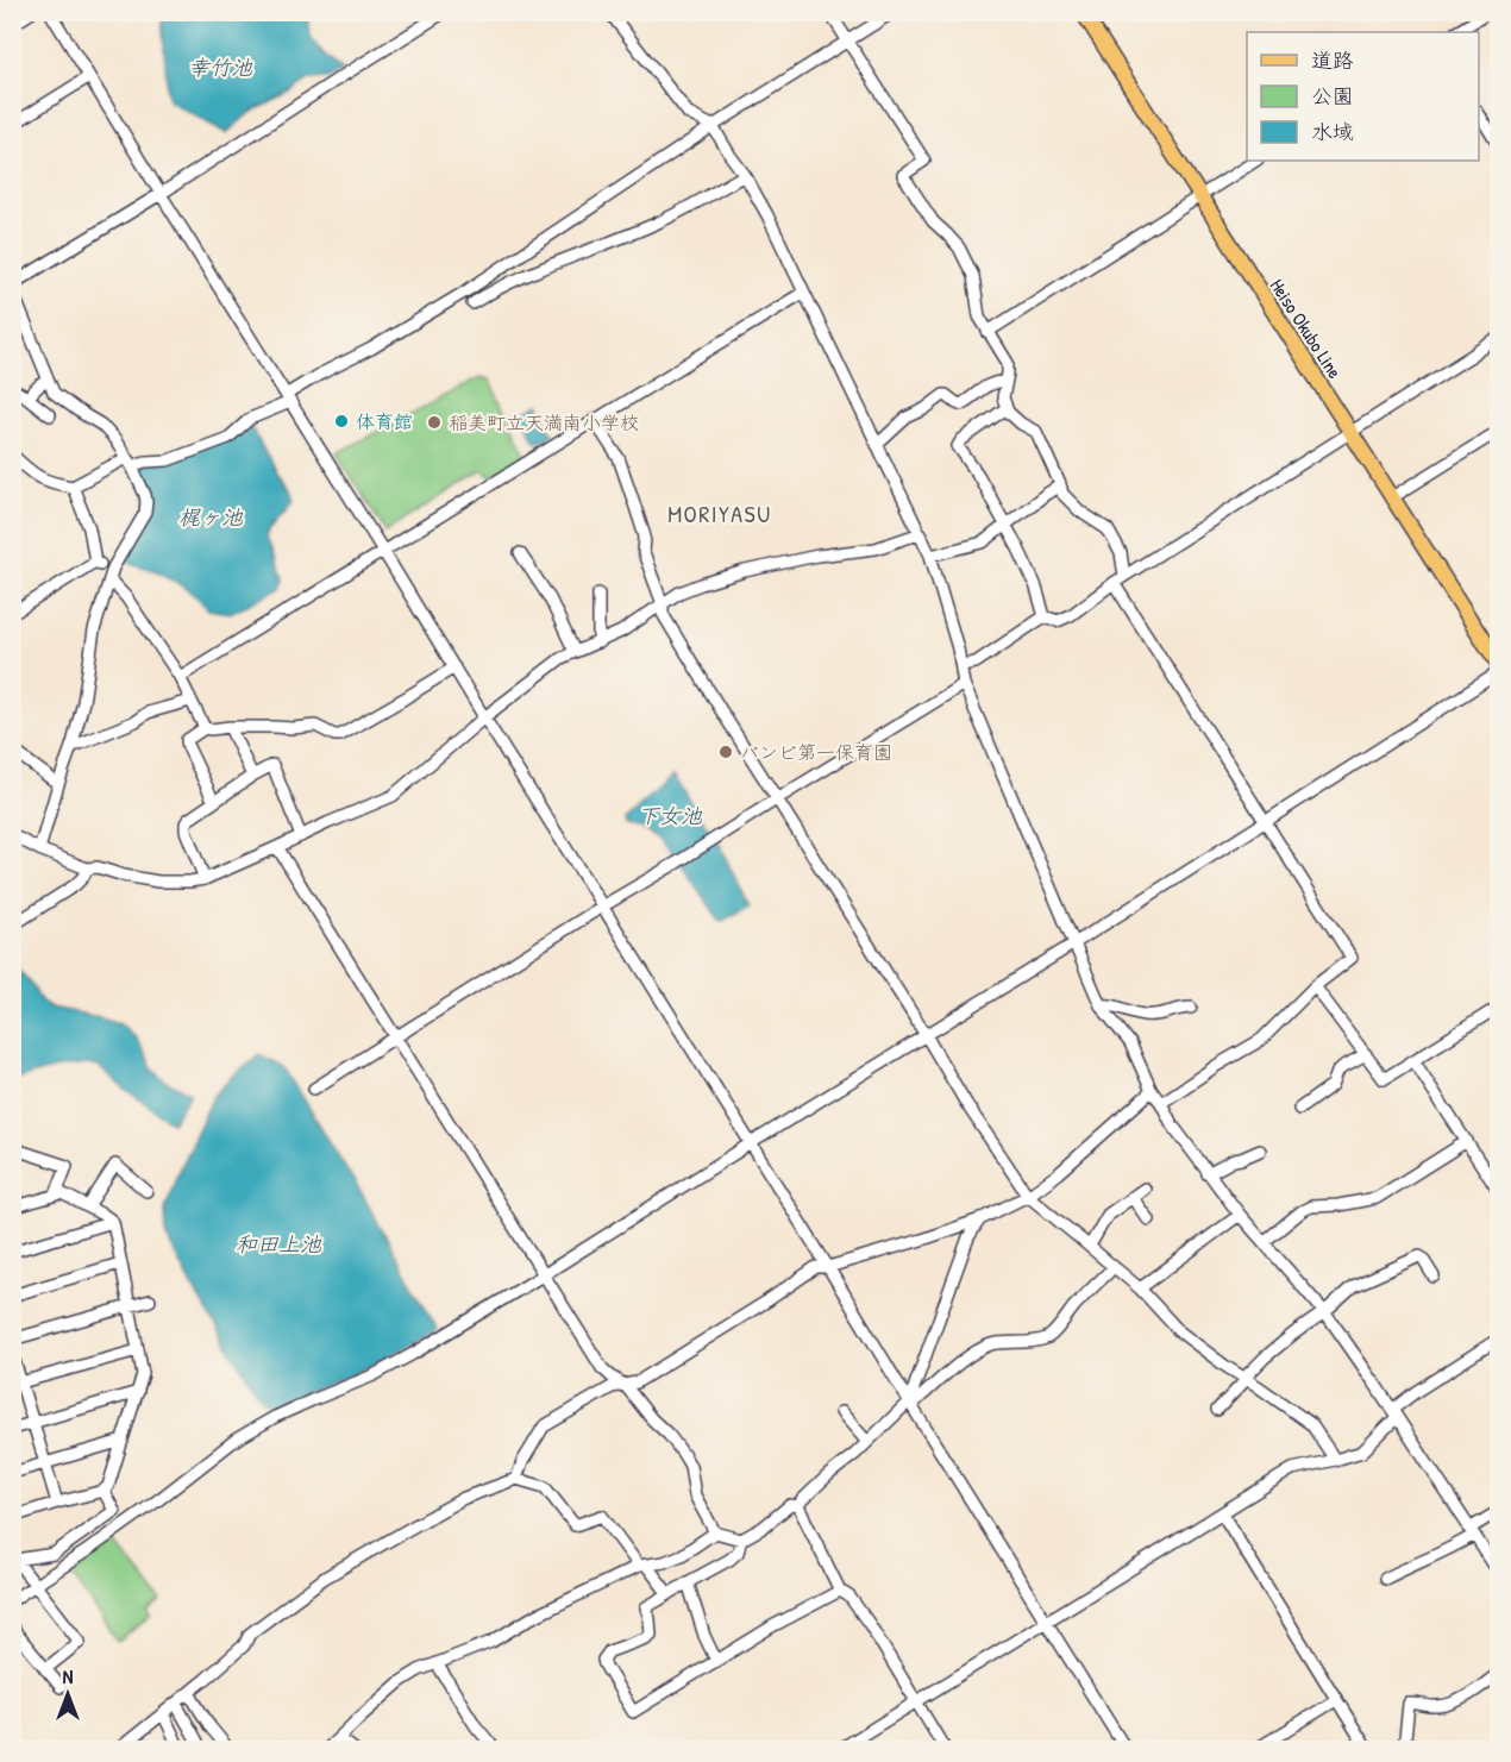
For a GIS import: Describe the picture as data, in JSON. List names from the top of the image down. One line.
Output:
{"streets":{"main road":["Heiso Okubo Line"]},"districts":["MORIYASU"],"water":["幸竹池","梶ヶ池","下女池","和田上池"],"places":["体育館","稲美町立天満南小学校","バンビ第一保育園"],"legend":["道路","公園","水域"],"north":"top"}
